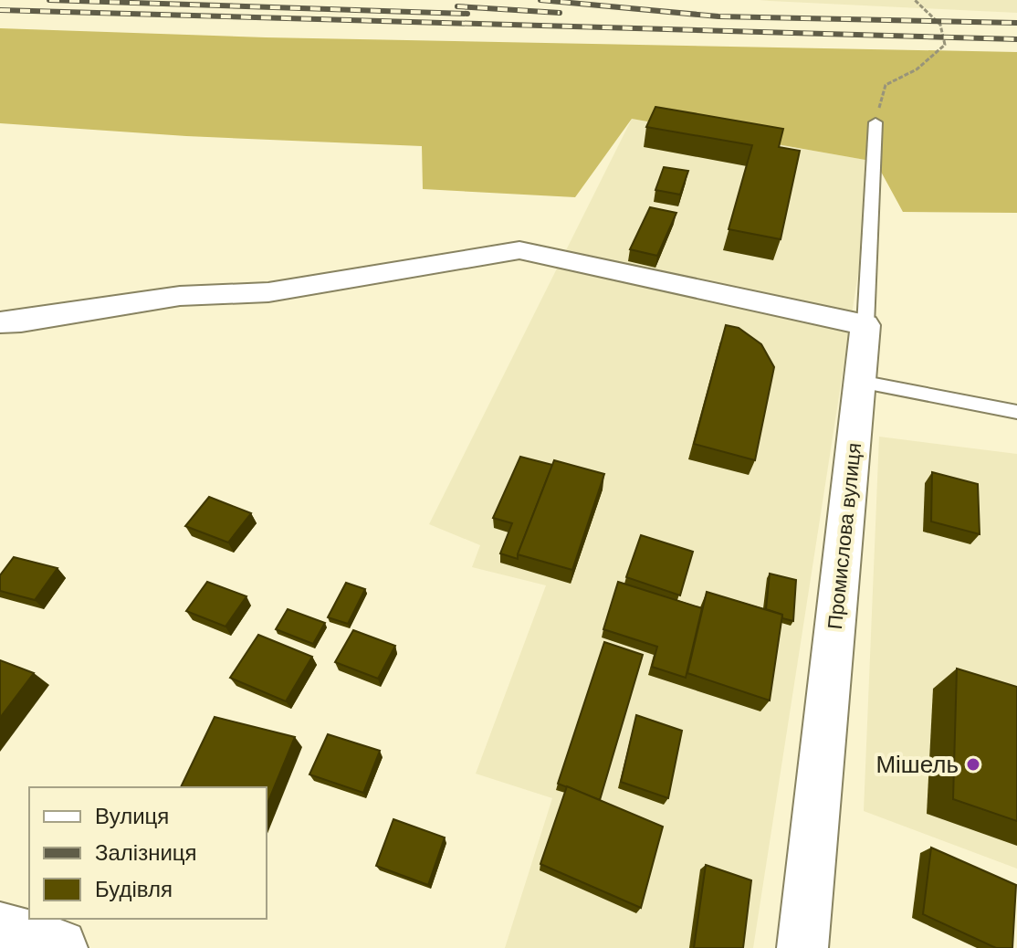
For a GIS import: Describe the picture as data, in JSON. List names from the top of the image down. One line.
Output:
{"streets":{"street":["Промислова вулиця"]},"places":["Мішель"],"legend":["Вулиця","Залізниця","Будівля"]}
